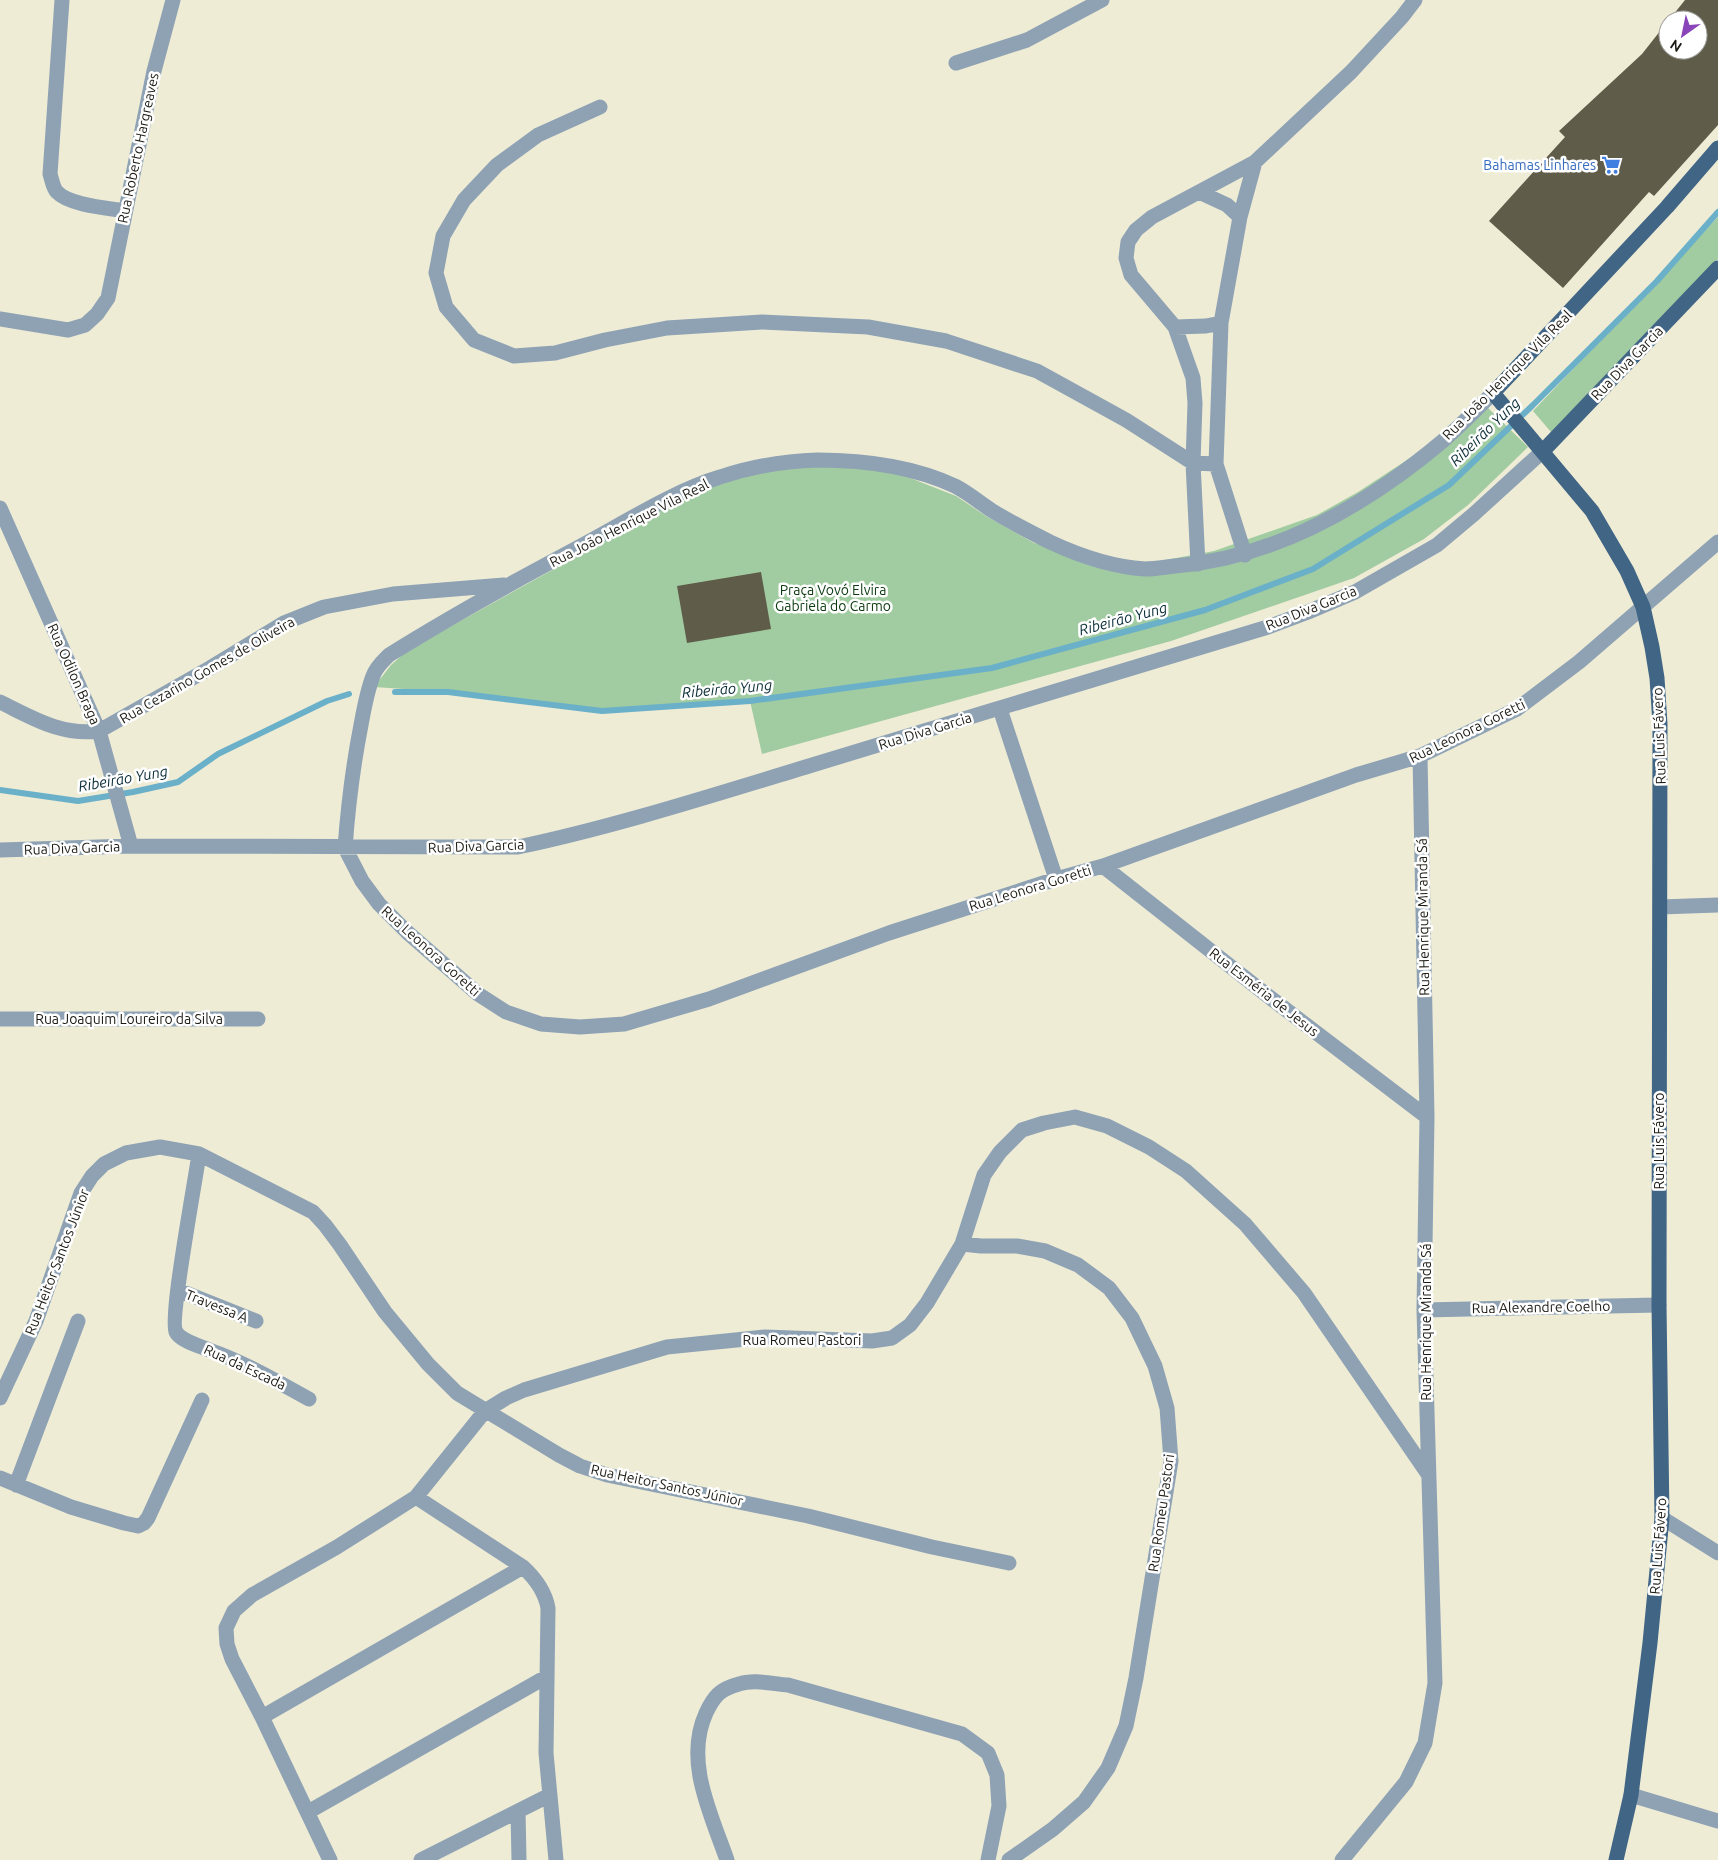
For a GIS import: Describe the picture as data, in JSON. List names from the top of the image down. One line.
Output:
{"streets":{"main road":["Rua Diva Garcia","Rua João Henrique Vila Real","Rua Luis Fávero"],"street":["Rua Roberto Hargreaves","Rua Cezarino Gomes de Oliveira","Rua Odilon Braga","Rua Leonora Goretti","Rua Henrique Miranda Sá","Rua Esméria de Jesus","Rua Joaquim Loureiro da Silva","Rua Heitor Santos Júnior","Travessa A","Rua Alexandre Coelho","Rua Romeu Pastori","Rua da Escada"]},"crossings":[["Rua Diva Garcia","Rua João Henrique Vila Real"],["Rua Diva Garcia","Rua Odilon Braga"],["Rua Diva Garcia","Rua Leonora Goretti"],["Rua Diva Garcia","Rua Luis Fávero"],["Rua João Henrique Vila Real","Rua Cezarino Gomes de Oliveira"],["Rua João Henrique Vila Real","Rua Leonora Goretti"],["Rua João Henrique Vila Real","Rua Luis Fávero"],["Rua Cezarino Gomes de Oliveira","Rua Odilon Braga"],["Rua Leonora Goretti","Rua Luis Fávero"],["Rua Leonora Goretti","Rua Henrique Miranda Sá"],["Rua Leonora Goretti","Rua Esméria de Jesus"],["Rua Luis Fávero","Rua Alexandre Coelho"],["Rua Henrique Miranda Sá","Rua Esméria de Jesus"],["Rua Henrique Miranda Sá","Rua Alexandre Coelho"],["Rua Henrique Miranda Sá","Rua Romeu Pastori"],["Rua Heitor Santos Júnior","Rua Romeu Pastori"],["Travessa A","Rua da Escada"]],"water":["Ribeirão Yung"],"parks":["Praça Vovó Elvira Gabriela do Carmo"],"places":{"supermarket":["Bahamas Linhares"]},"north":"bottom left"}
